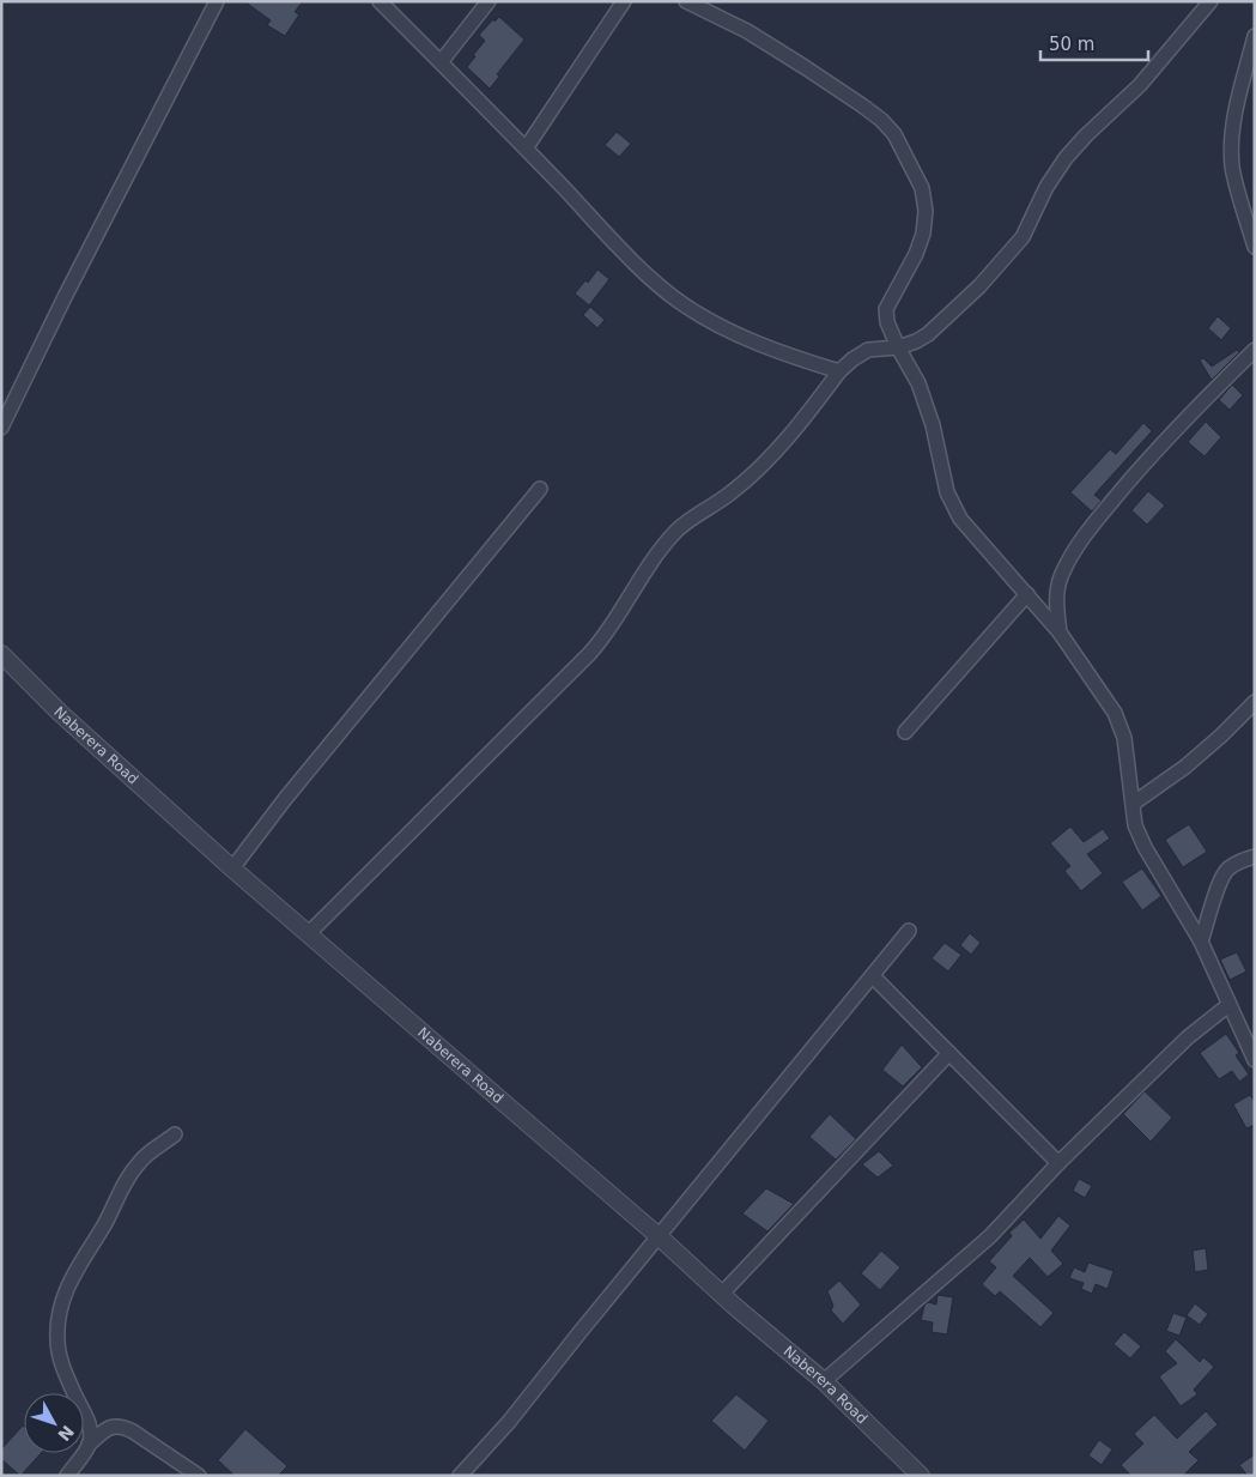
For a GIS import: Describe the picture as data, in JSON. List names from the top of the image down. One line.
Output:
{"streets":{"street":["Naberera Road"]},"scale_bar":"50 m","north":"bottom right"}
